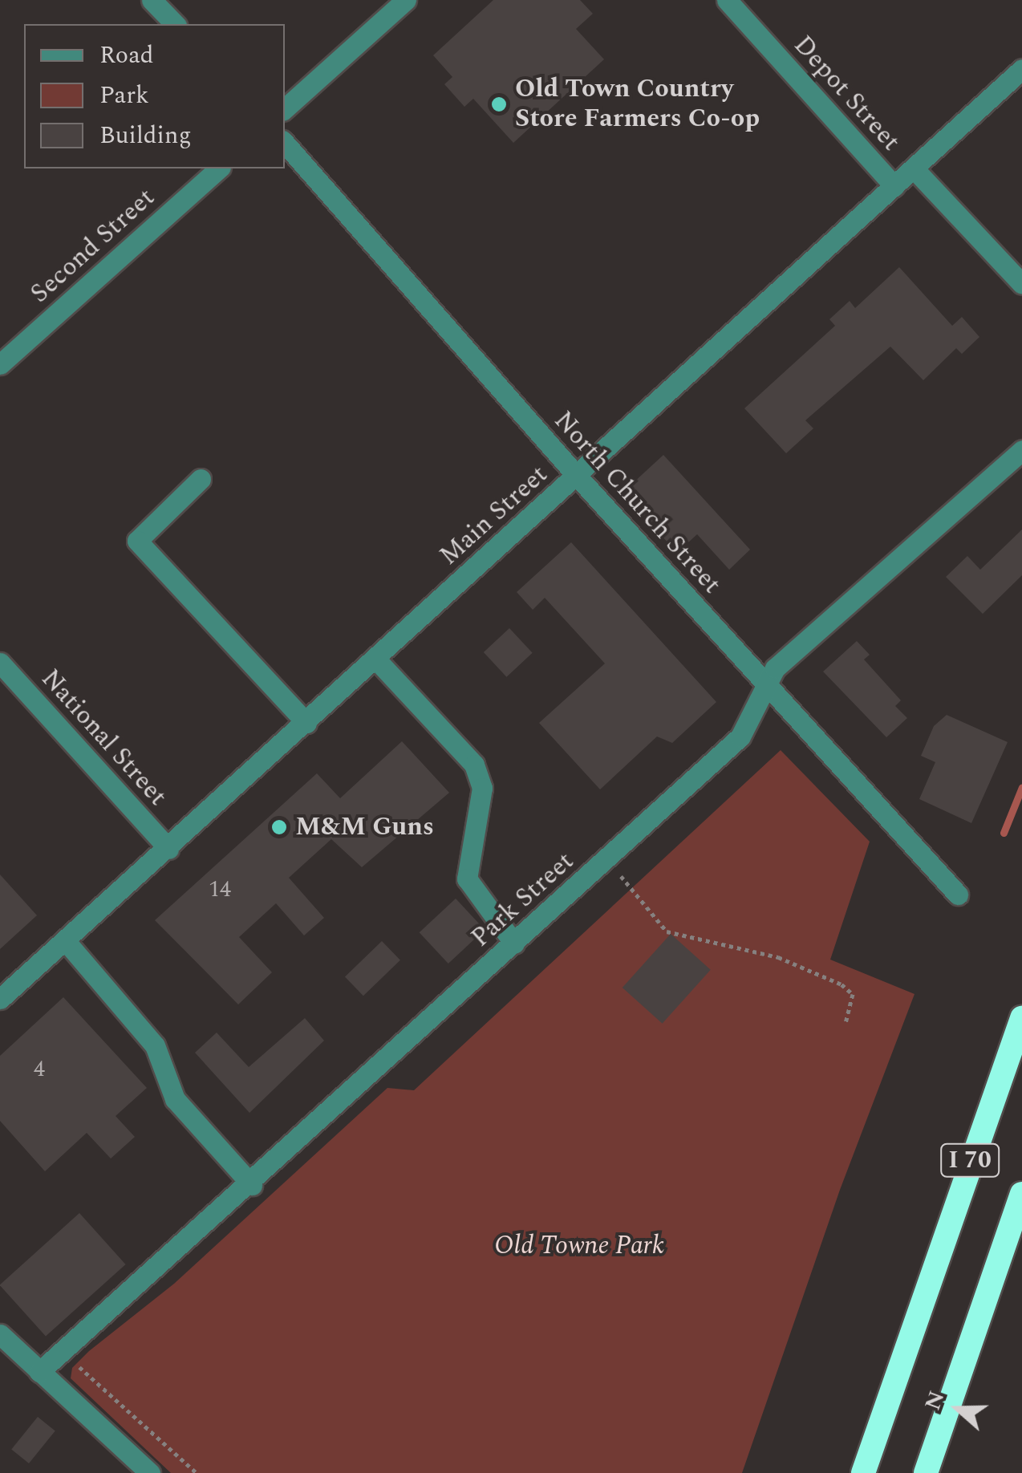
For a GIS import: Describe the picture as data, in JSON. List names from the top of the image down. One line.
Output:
{"streets":{"highway":["I 70"],"street":["Depot Street","Second Street","North Church Street","Main Street","National Street","Park Street"]},"crossings":[["Depot Street","Main Street"],["North Church Street","Main Street"],["North Church Street","Park Street"],["Main Street","National Street"]],"parks":["Old Towne Park"],"places":["Old Town Country Store Farmers Co-op","M&M Guns"],"house_numbers":["14","4"],"legend":["Road","Park","Building"],"north":"left"}
